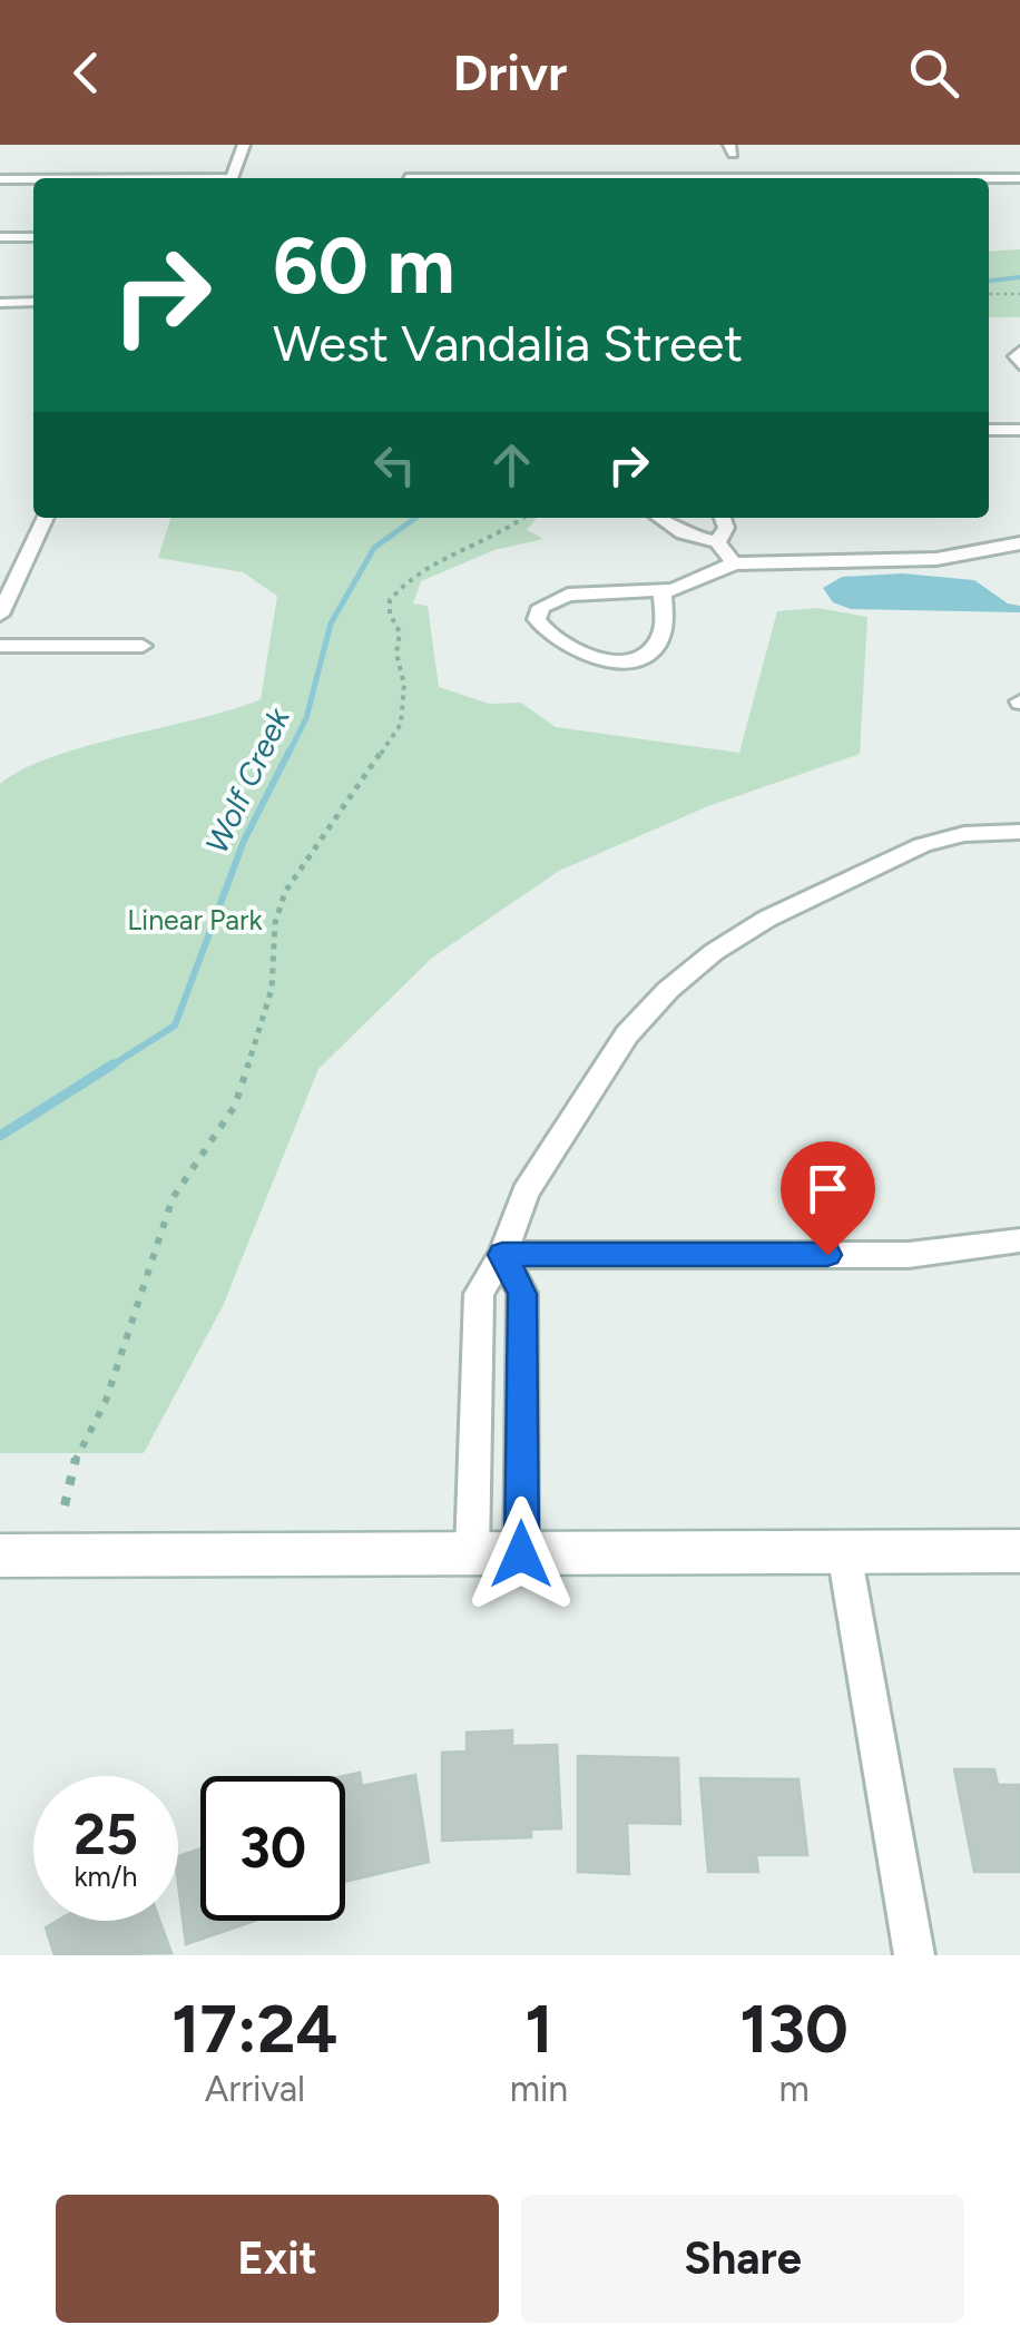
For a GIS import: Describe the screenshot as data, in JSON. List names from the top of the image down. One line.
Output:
{"water":["Wolf Creek"],"parks":["Linear Park"],"page":{"header":"Drivr","turn":["60 m","West Vandalia Street"],"speed":"25 km/h","limit":"30","eta":["17:24","Arrival","1","min","130","m"],"buttons":["Exit","Share"]}}
